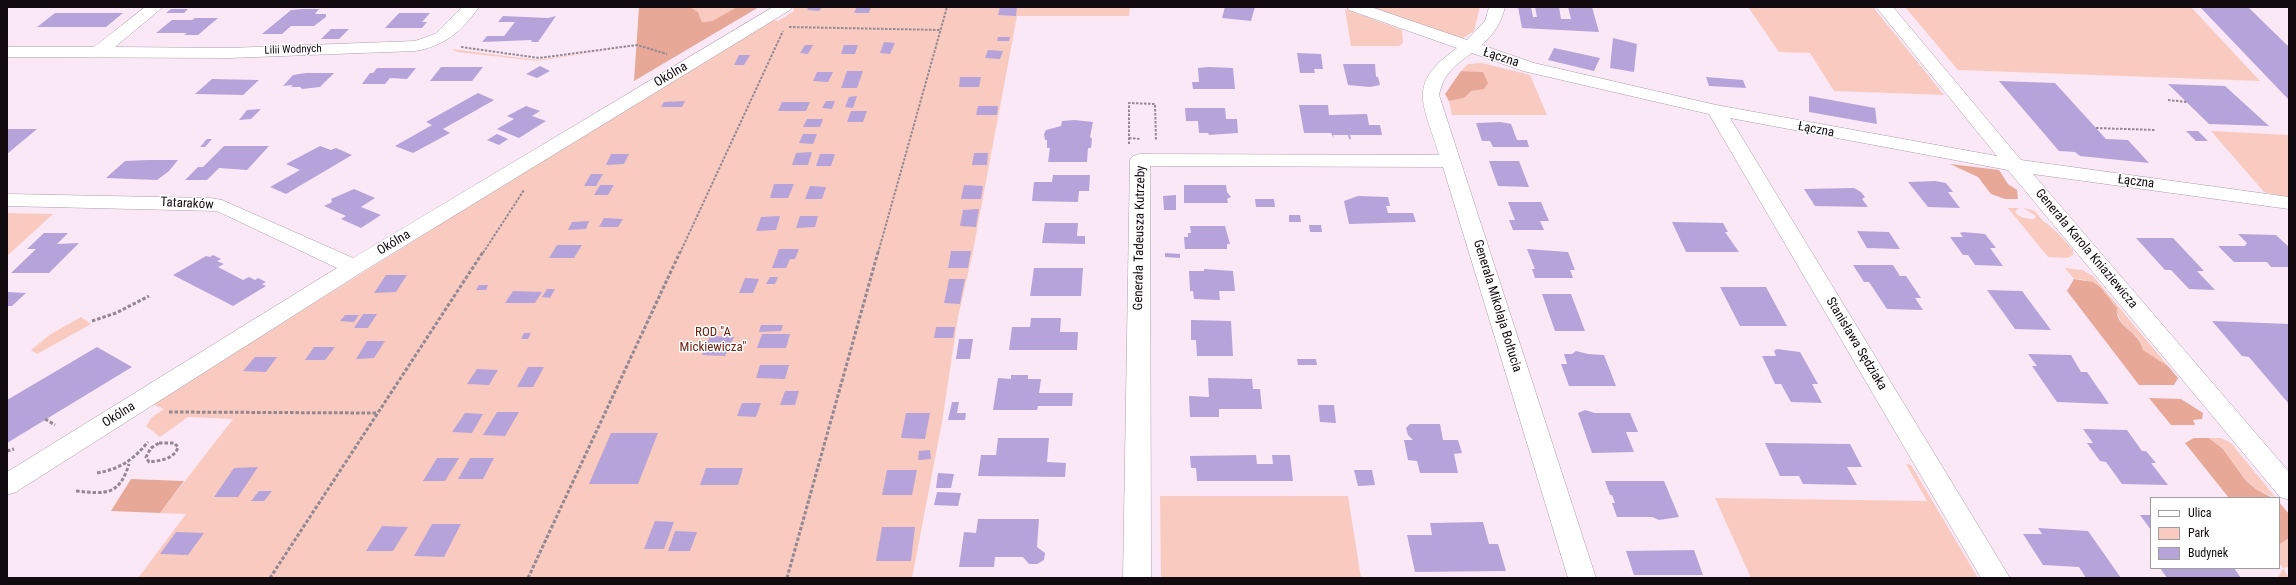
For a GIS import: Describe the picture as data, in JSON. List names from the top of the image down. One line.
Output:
{"streets":{"street":["Lilii Wodnych","Łączna","Okólna","Tataraków","Generała Tadeusza Kutrzeby","Generała Karola Kniaziewicza","Generała Mikołaja Bołtucia","Stanisława Sędziaka"]},"crossings":[["Łączna","Generała Karola Kniaziewicza"],["Łączna","Generała Mikołaja Bołtucia"],["Łączna","Stanisława Sędziaka"],["Okólna","Tataraków"],["Generała Tadeusza Kutrzeby","Generała Mikołaja Bołtucia"]],"parks":["ROD \"A Mickiewicza\""],"legend":["Ulica","Park","Budynek"]}
